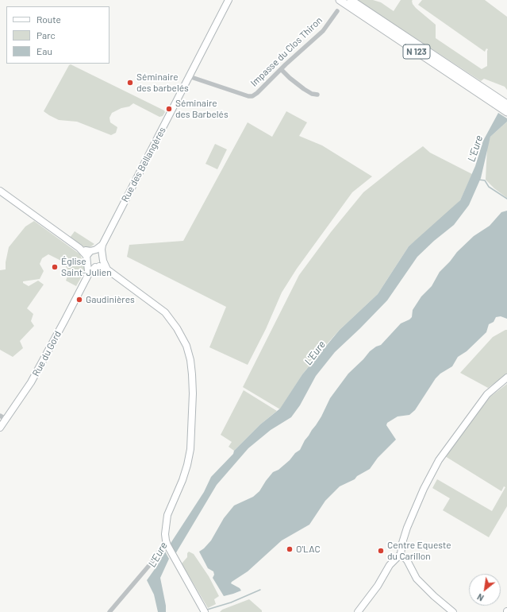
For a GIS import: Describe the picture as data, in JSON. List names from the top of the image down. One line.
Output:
{"streets":{"main road":["N 123"],"street":["Impasse du Clos Thiron","Rue des Bellangères","Rue du Gord"]},"crossings":[["Impasse du Clos Thiron","Rue des Bellangères"]],"water":["L'Eure"],"places":["Séminaire des barbelés","Séminaire des Barbelés","Église Saint-Julien","Gaudinières","O'LAC","Centre Equeste du Carillon"],"legend":["Route","Parc","Eau"],"north":"bottom left"}
